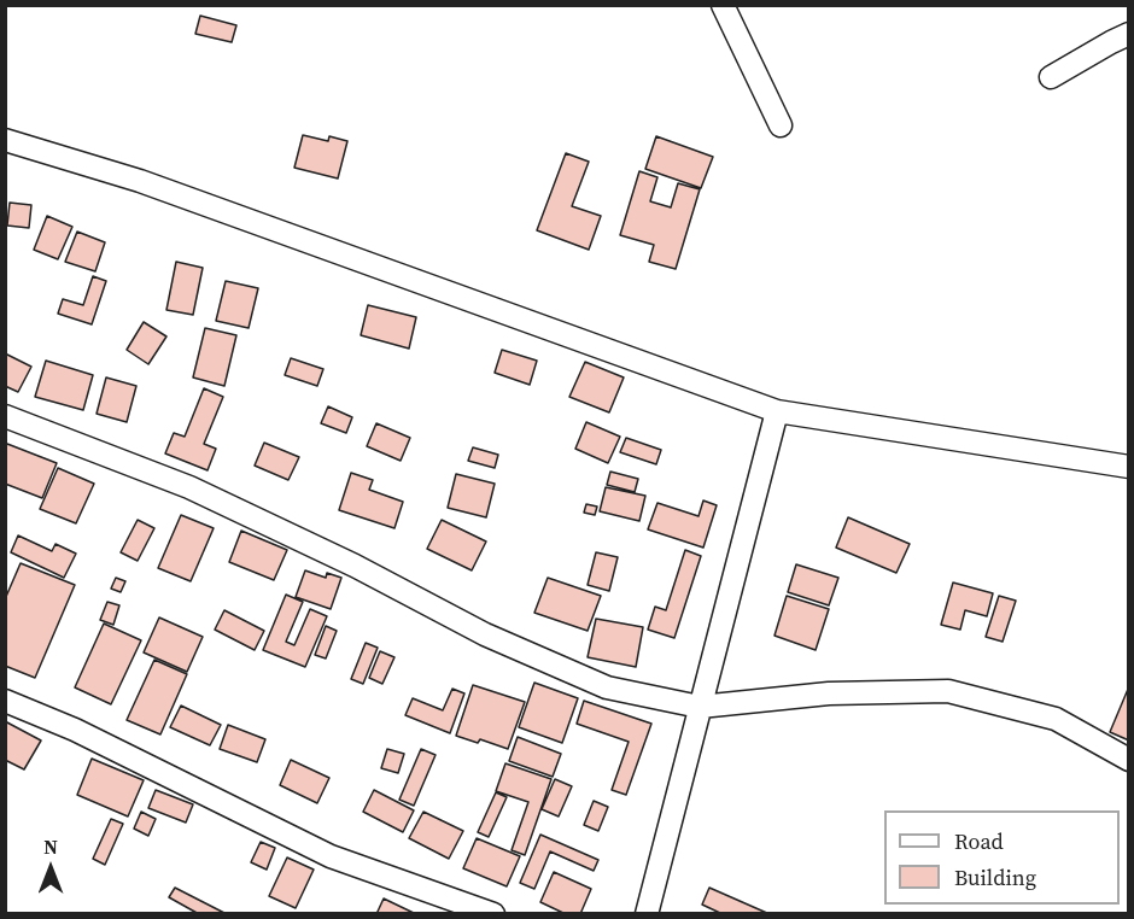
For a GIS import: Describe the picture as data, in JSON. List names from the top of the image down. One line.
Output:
{"legend":["Road","Building"],"north":"top"}
